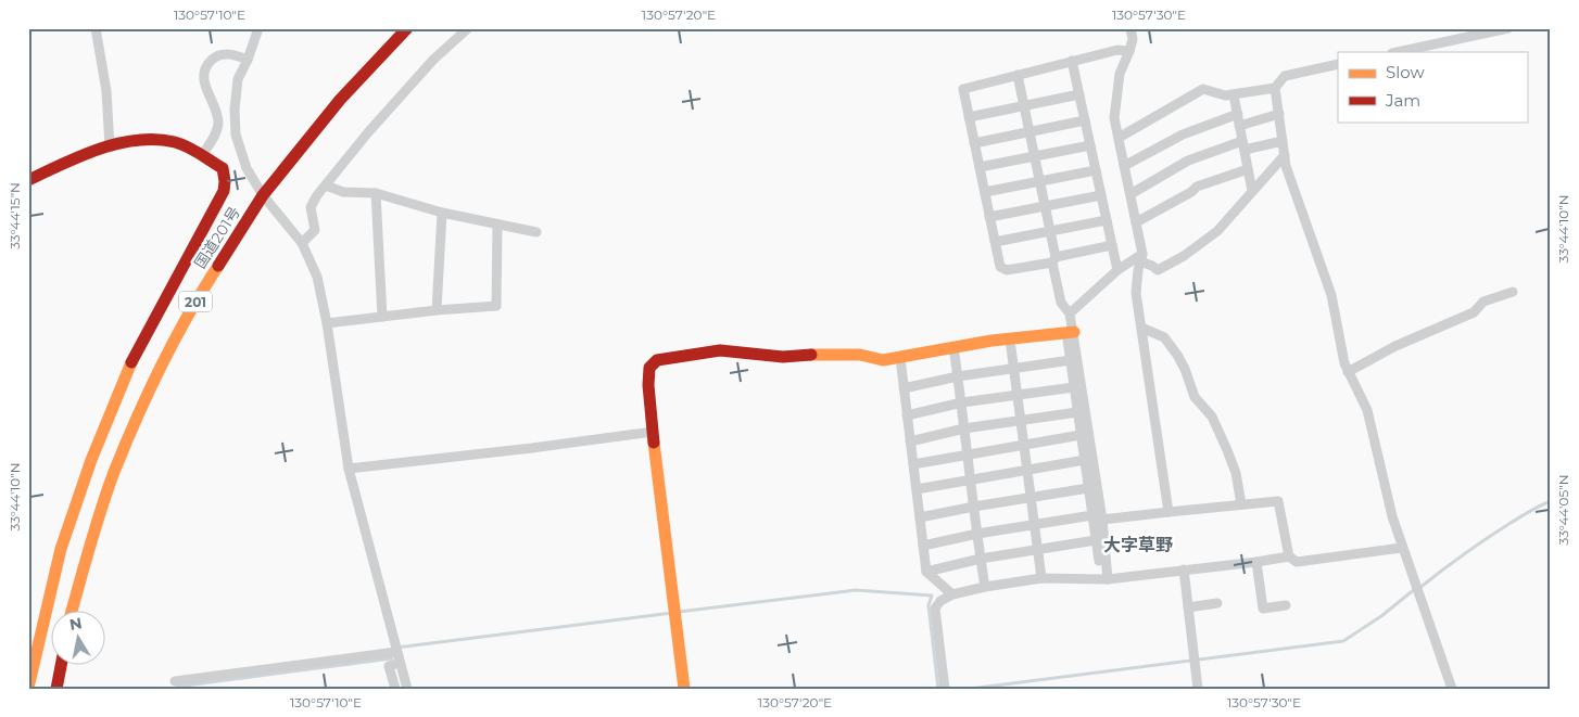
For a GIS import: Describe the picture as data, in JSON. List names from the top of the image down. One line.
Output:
{"streets":{"main road":["国道201号","201"]},"districts":["大字草野"],"legend":["Slow","Jam"],"north":"top","coordinates":["130°57'10\"E","130°57'20\"E","130°57'30\"E","33°44'15\"N","33°44'10\"N","33°44'05\"N"]}
